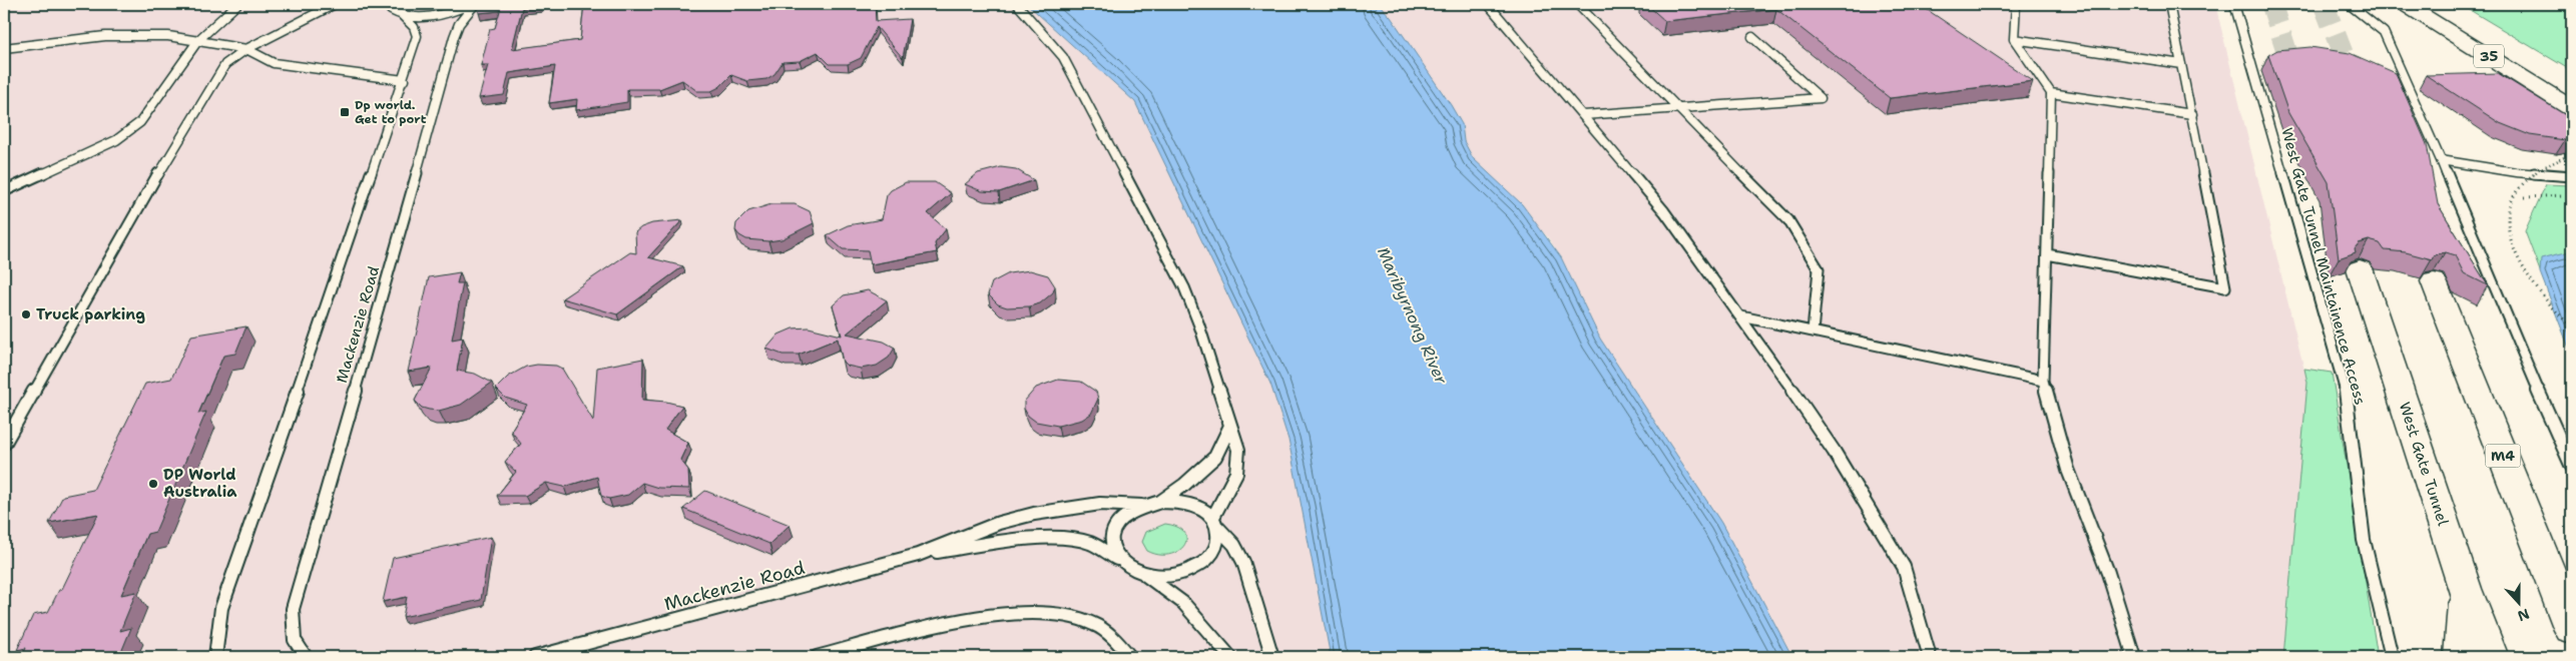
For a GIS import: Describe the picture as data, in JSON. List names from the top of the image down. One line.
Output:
{"streets":{"main road":["35","M4","West Gate Tunnel"],"lane":["West Gate Tunnel Maintainence Access","Mackenzie Road"]},"water":["Maribyrnong River"],"places":{"transit":["Dp world. Get to port"],"other":["Truck parking","DP World Australia"]},"north":"bottom"}
